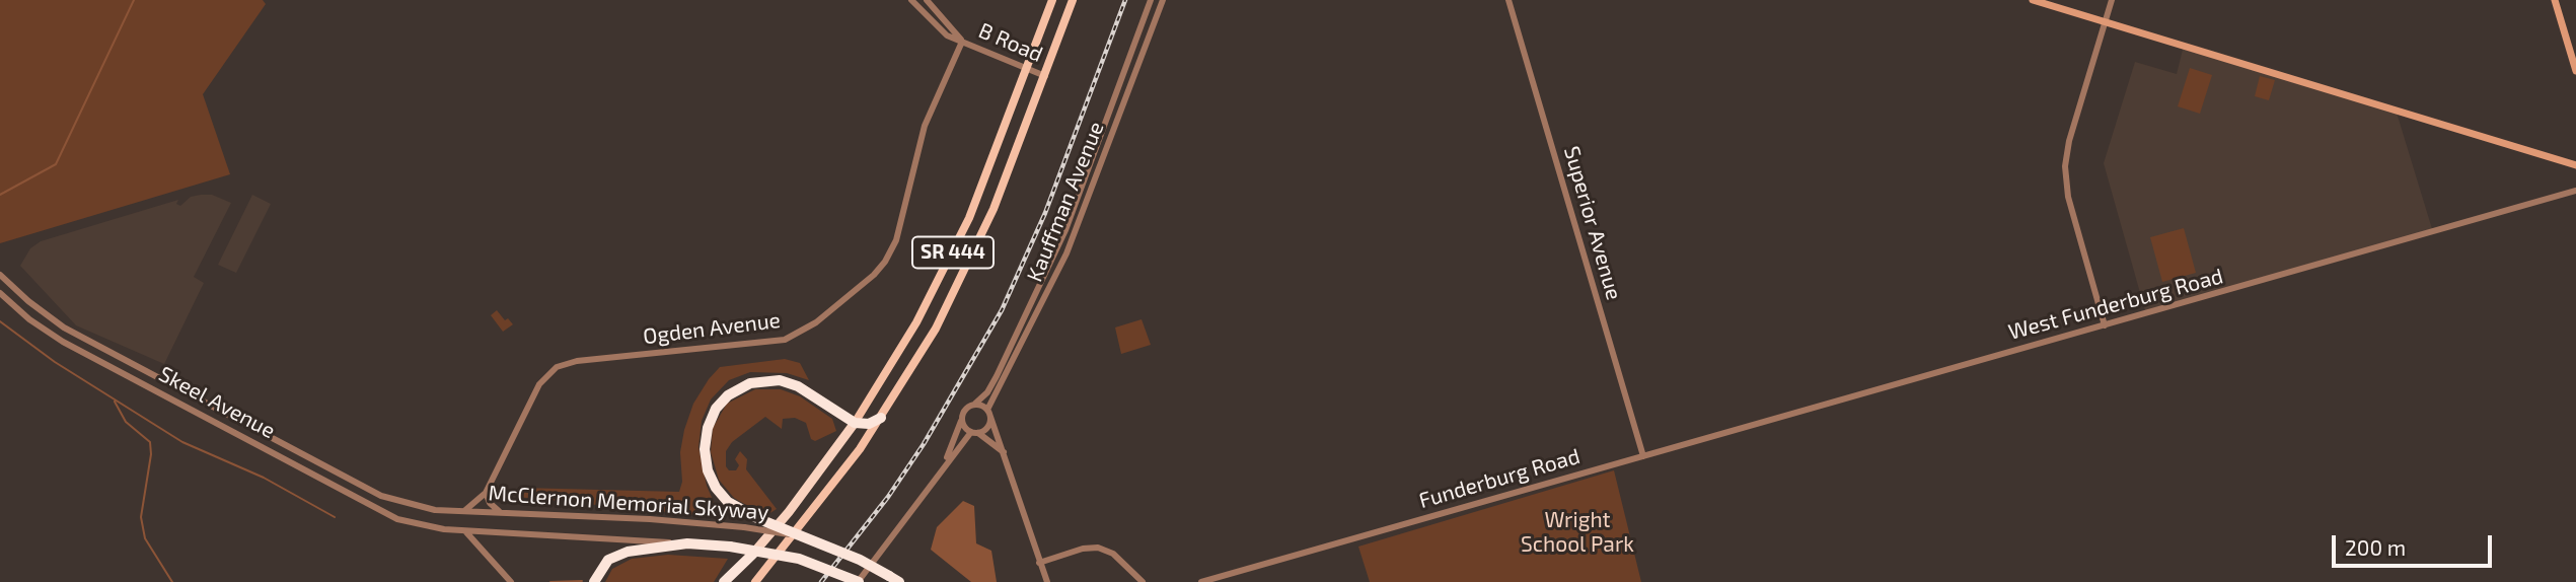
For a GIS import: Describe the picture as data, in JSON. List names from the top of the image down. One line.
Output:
{"streets":{"highway":["SR 444","McClernon Memorial Skyway"],"street":["B Road","Kauffman Avenue","Superior Avenue","West Funderburg Road","Ogden Avenue","Skeel Avenue","Funderburg Road"]},"crossings":[["B Road","SR 444"],["B Road","Ogden Avenue"],["Superior Avenue","Funderburg Road"],["West Funderburg Road","Funderburg Road"],["Skeel Avenue","McClernon Memorial Skyway"]],"parks":["Wright School Park"],"scale_bar":"200 m"}
